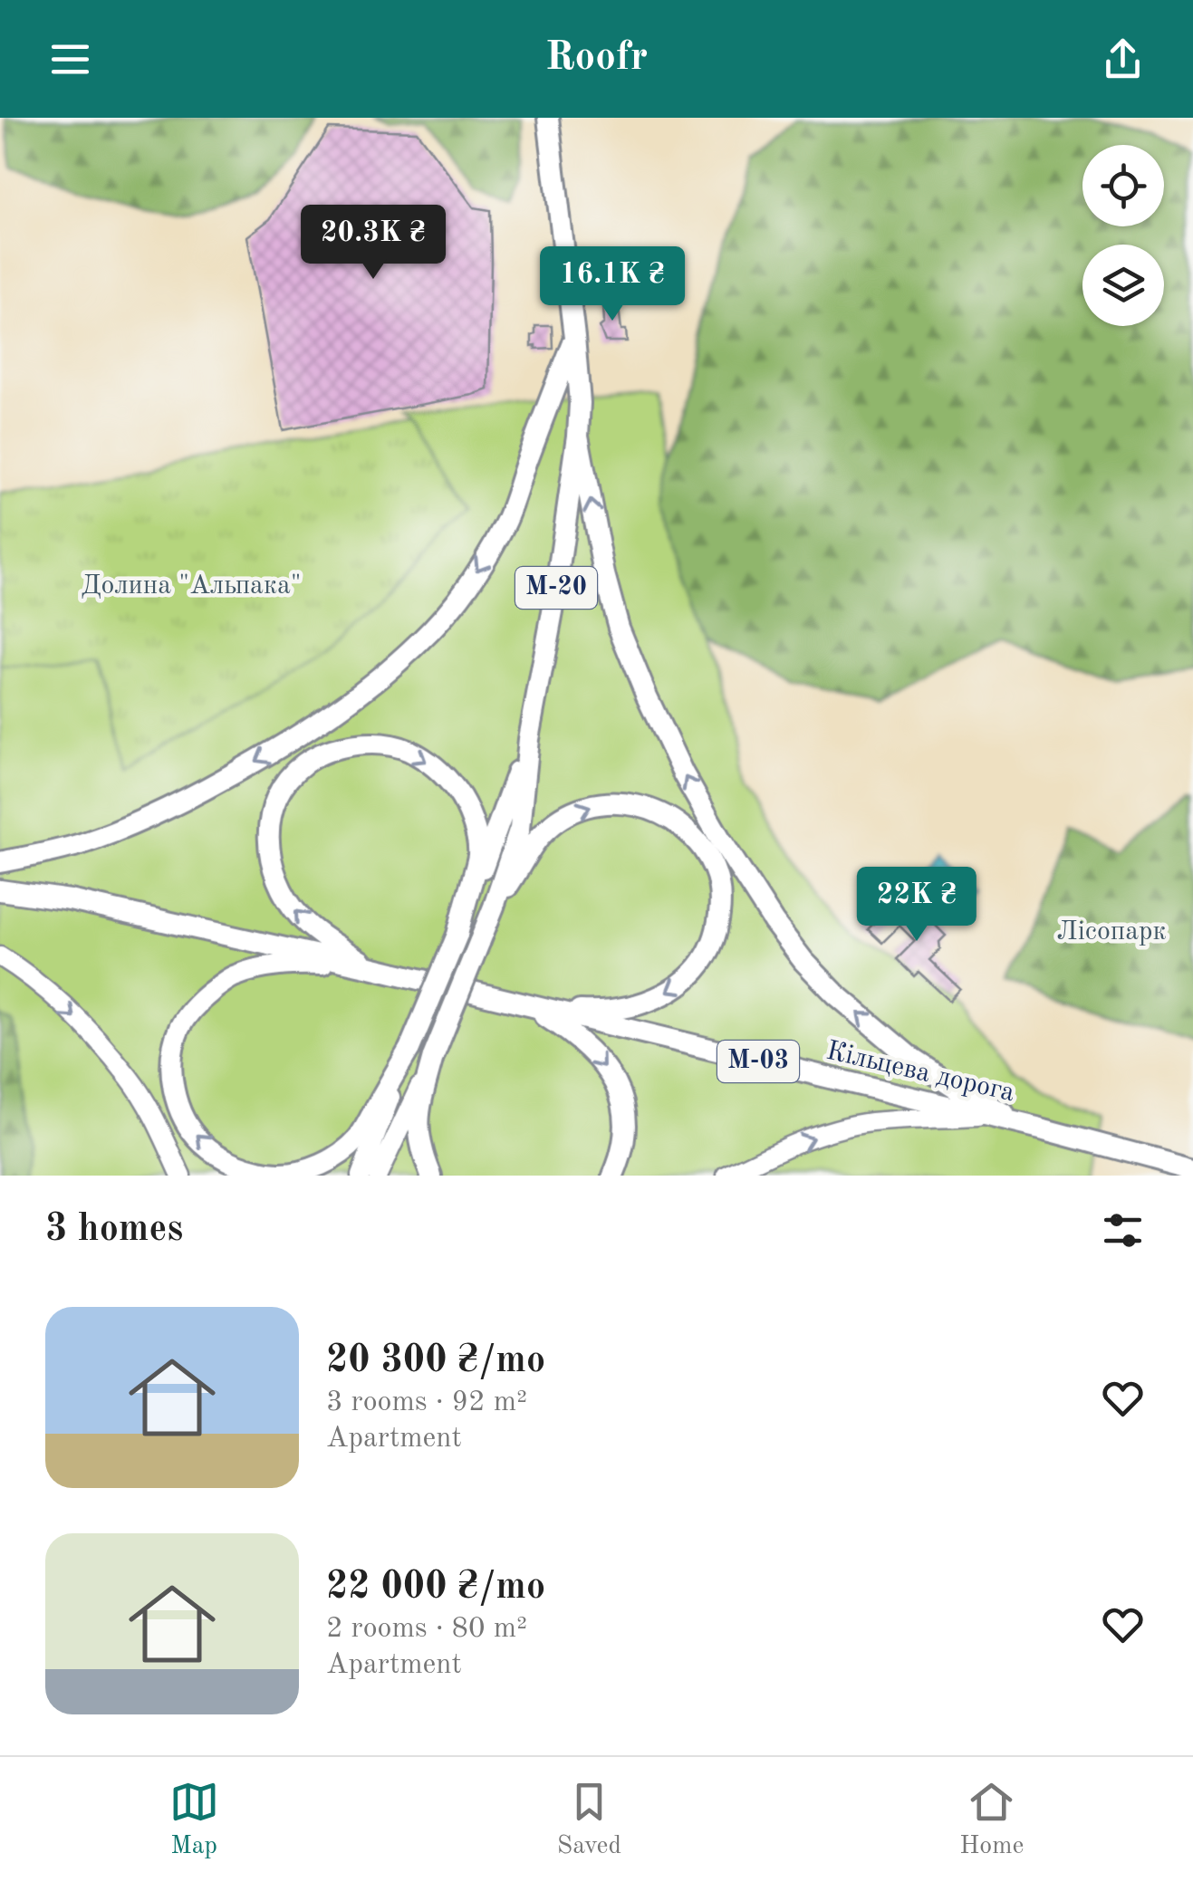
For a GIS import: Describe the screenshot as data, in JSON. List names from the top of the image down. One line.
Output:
{"streets":{"highway":["М-20","М-03","Кільцева дорога"]},"crossings":[["М-03","Кільцева дорога"]],"parks":["Долина \"Альпака\"","Лісопарк"],"page":{"header":"Roofr","price":["20.3K ₴","16.1K ₴","22K ₴"],"heading":"3 homes","list":[{"name":"20 300 ₴/mo","note":"3 rooms · 92 m² · Apartment"},{"name":"22 000 ₴/mo","note":"2 rooms · 80 m² · Apartment"}],"tabs":["Map","Saved","Home"]}}
